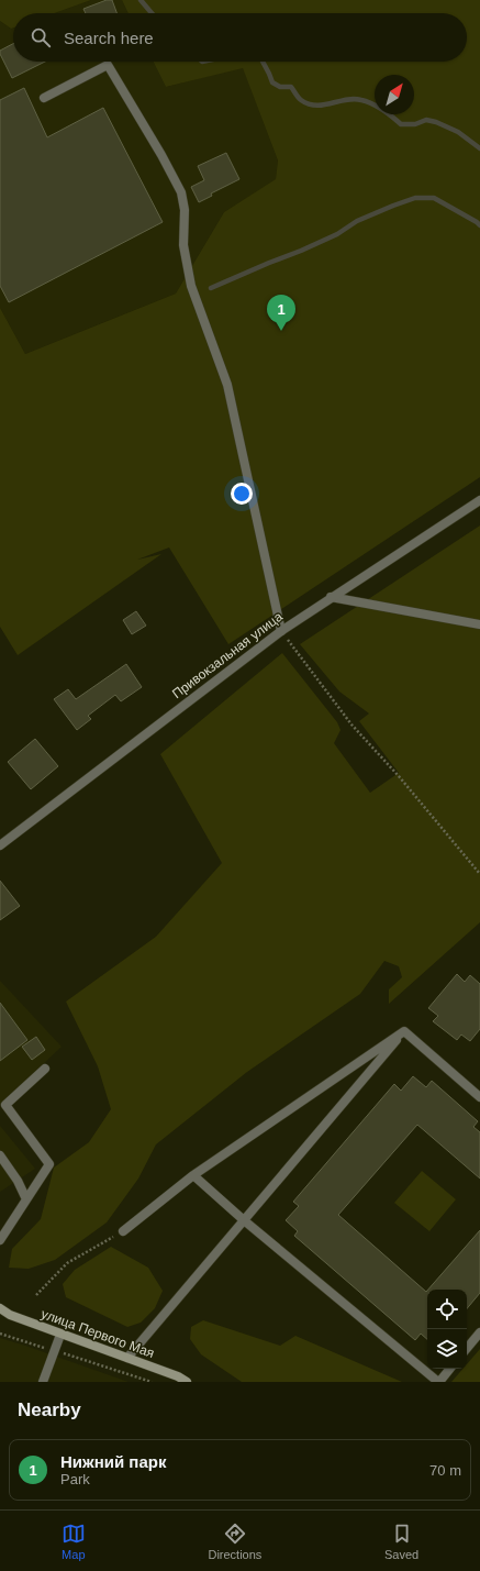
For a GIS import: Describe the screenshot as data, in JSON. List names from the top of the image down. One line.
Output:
{"streets":{"main road":["улица Первого Мая"],"street":["Привокзальная улица"]},"north":"top right","page":{"search":"Search here","pins":"1","heading":"Nearby","list":[{"mark":"1","name":"Нижний парк","note":"Park","value":"70 m"}],"nav":["Map","Directions","Saved"]}}
